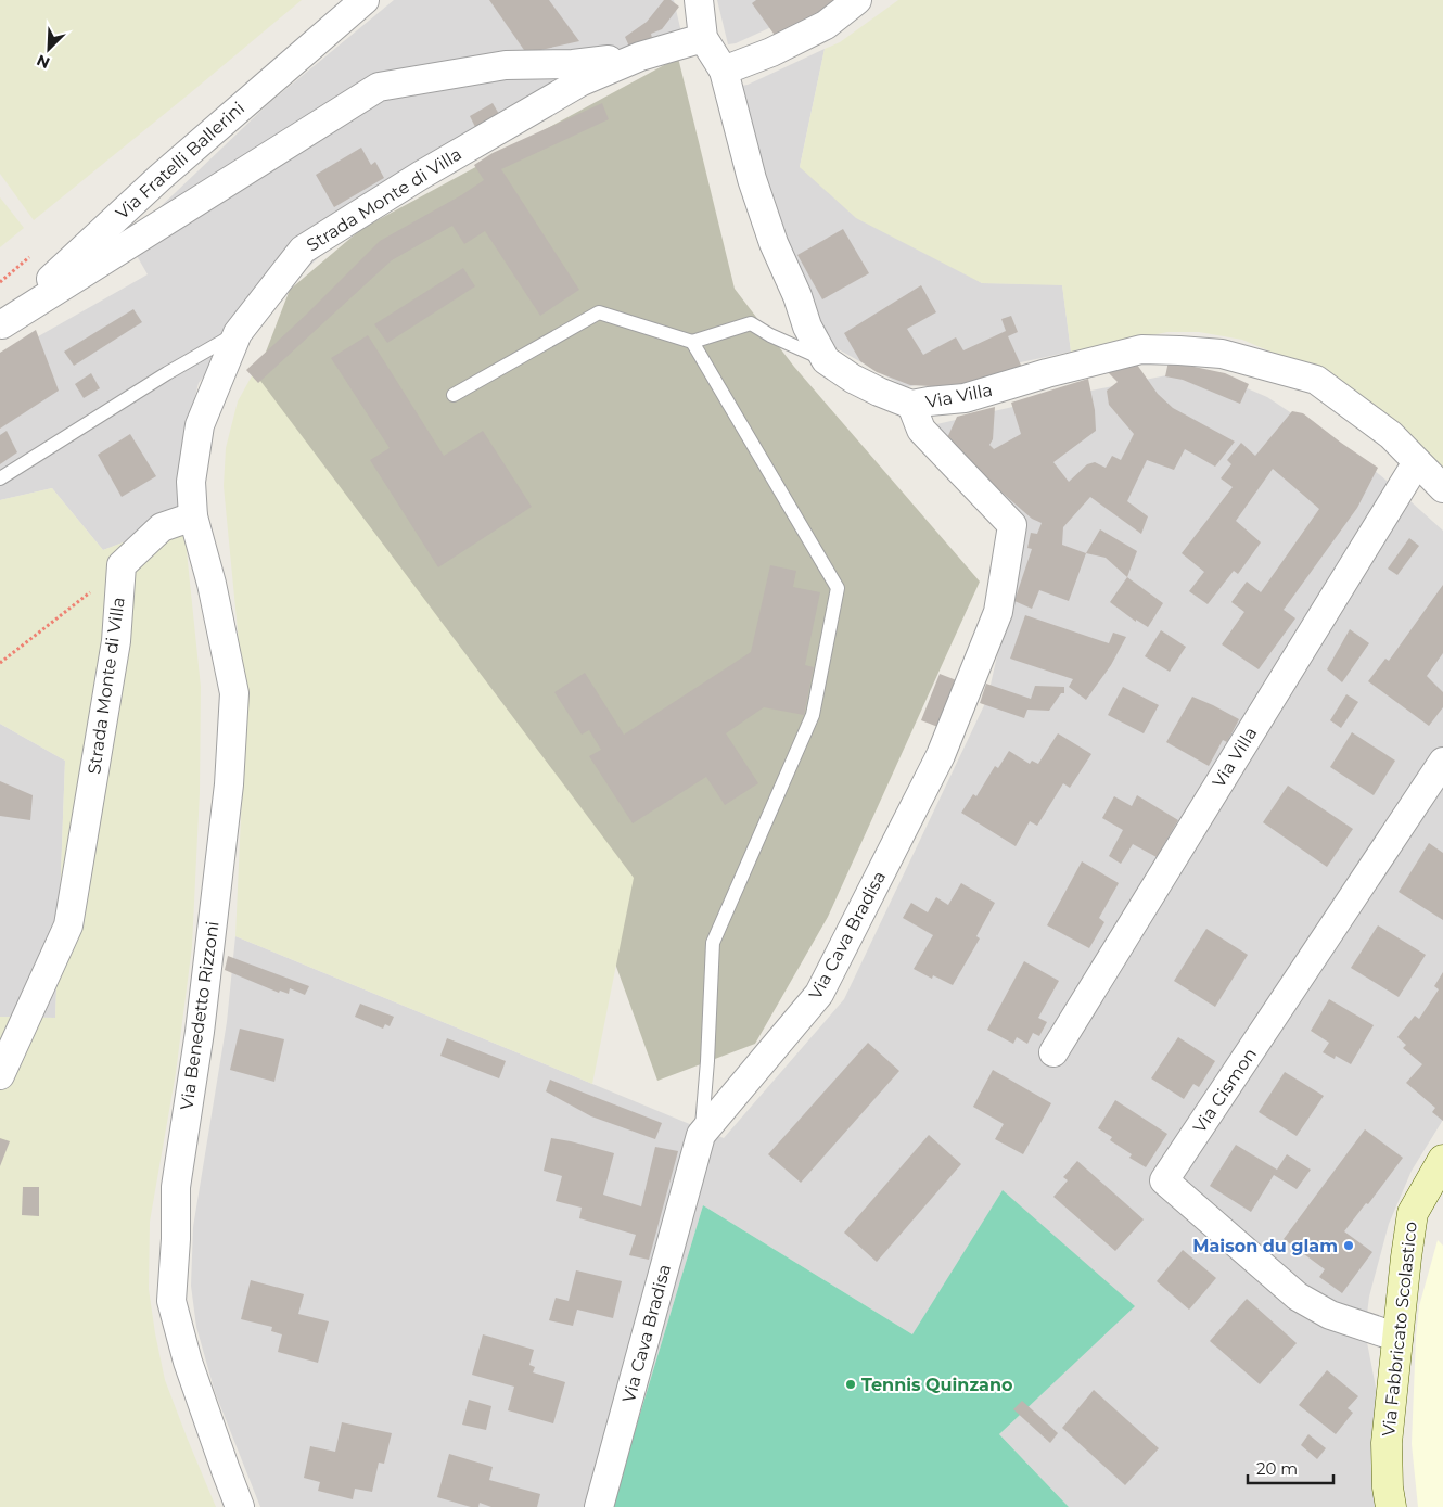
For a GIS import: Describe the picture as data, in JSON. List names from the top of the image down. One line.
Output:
{"streets":{"street":["Via Fratelli Ballerini","Strada Monte di Villa","Via Villa","Via Cava Bradisa","Via Benedetto Rizzoni","Via Cismon","Via Fabbricato Scolastico"]},"crossings":[["Via Fratelli Ballerini","Strada Monte di Villa"],["Strada Monte di Villa","Via Villa"],["Strada Monte di Villa","Via Benedetto Rizzoni"],["Via Villa","Via Cava Bradisa"],["Via Cismon","Via Fabbricato Scolastico"]],"places":["Maison du glam","Tennis Quinzano"],"scale_bar":"20 m","north":"bottom left"}
